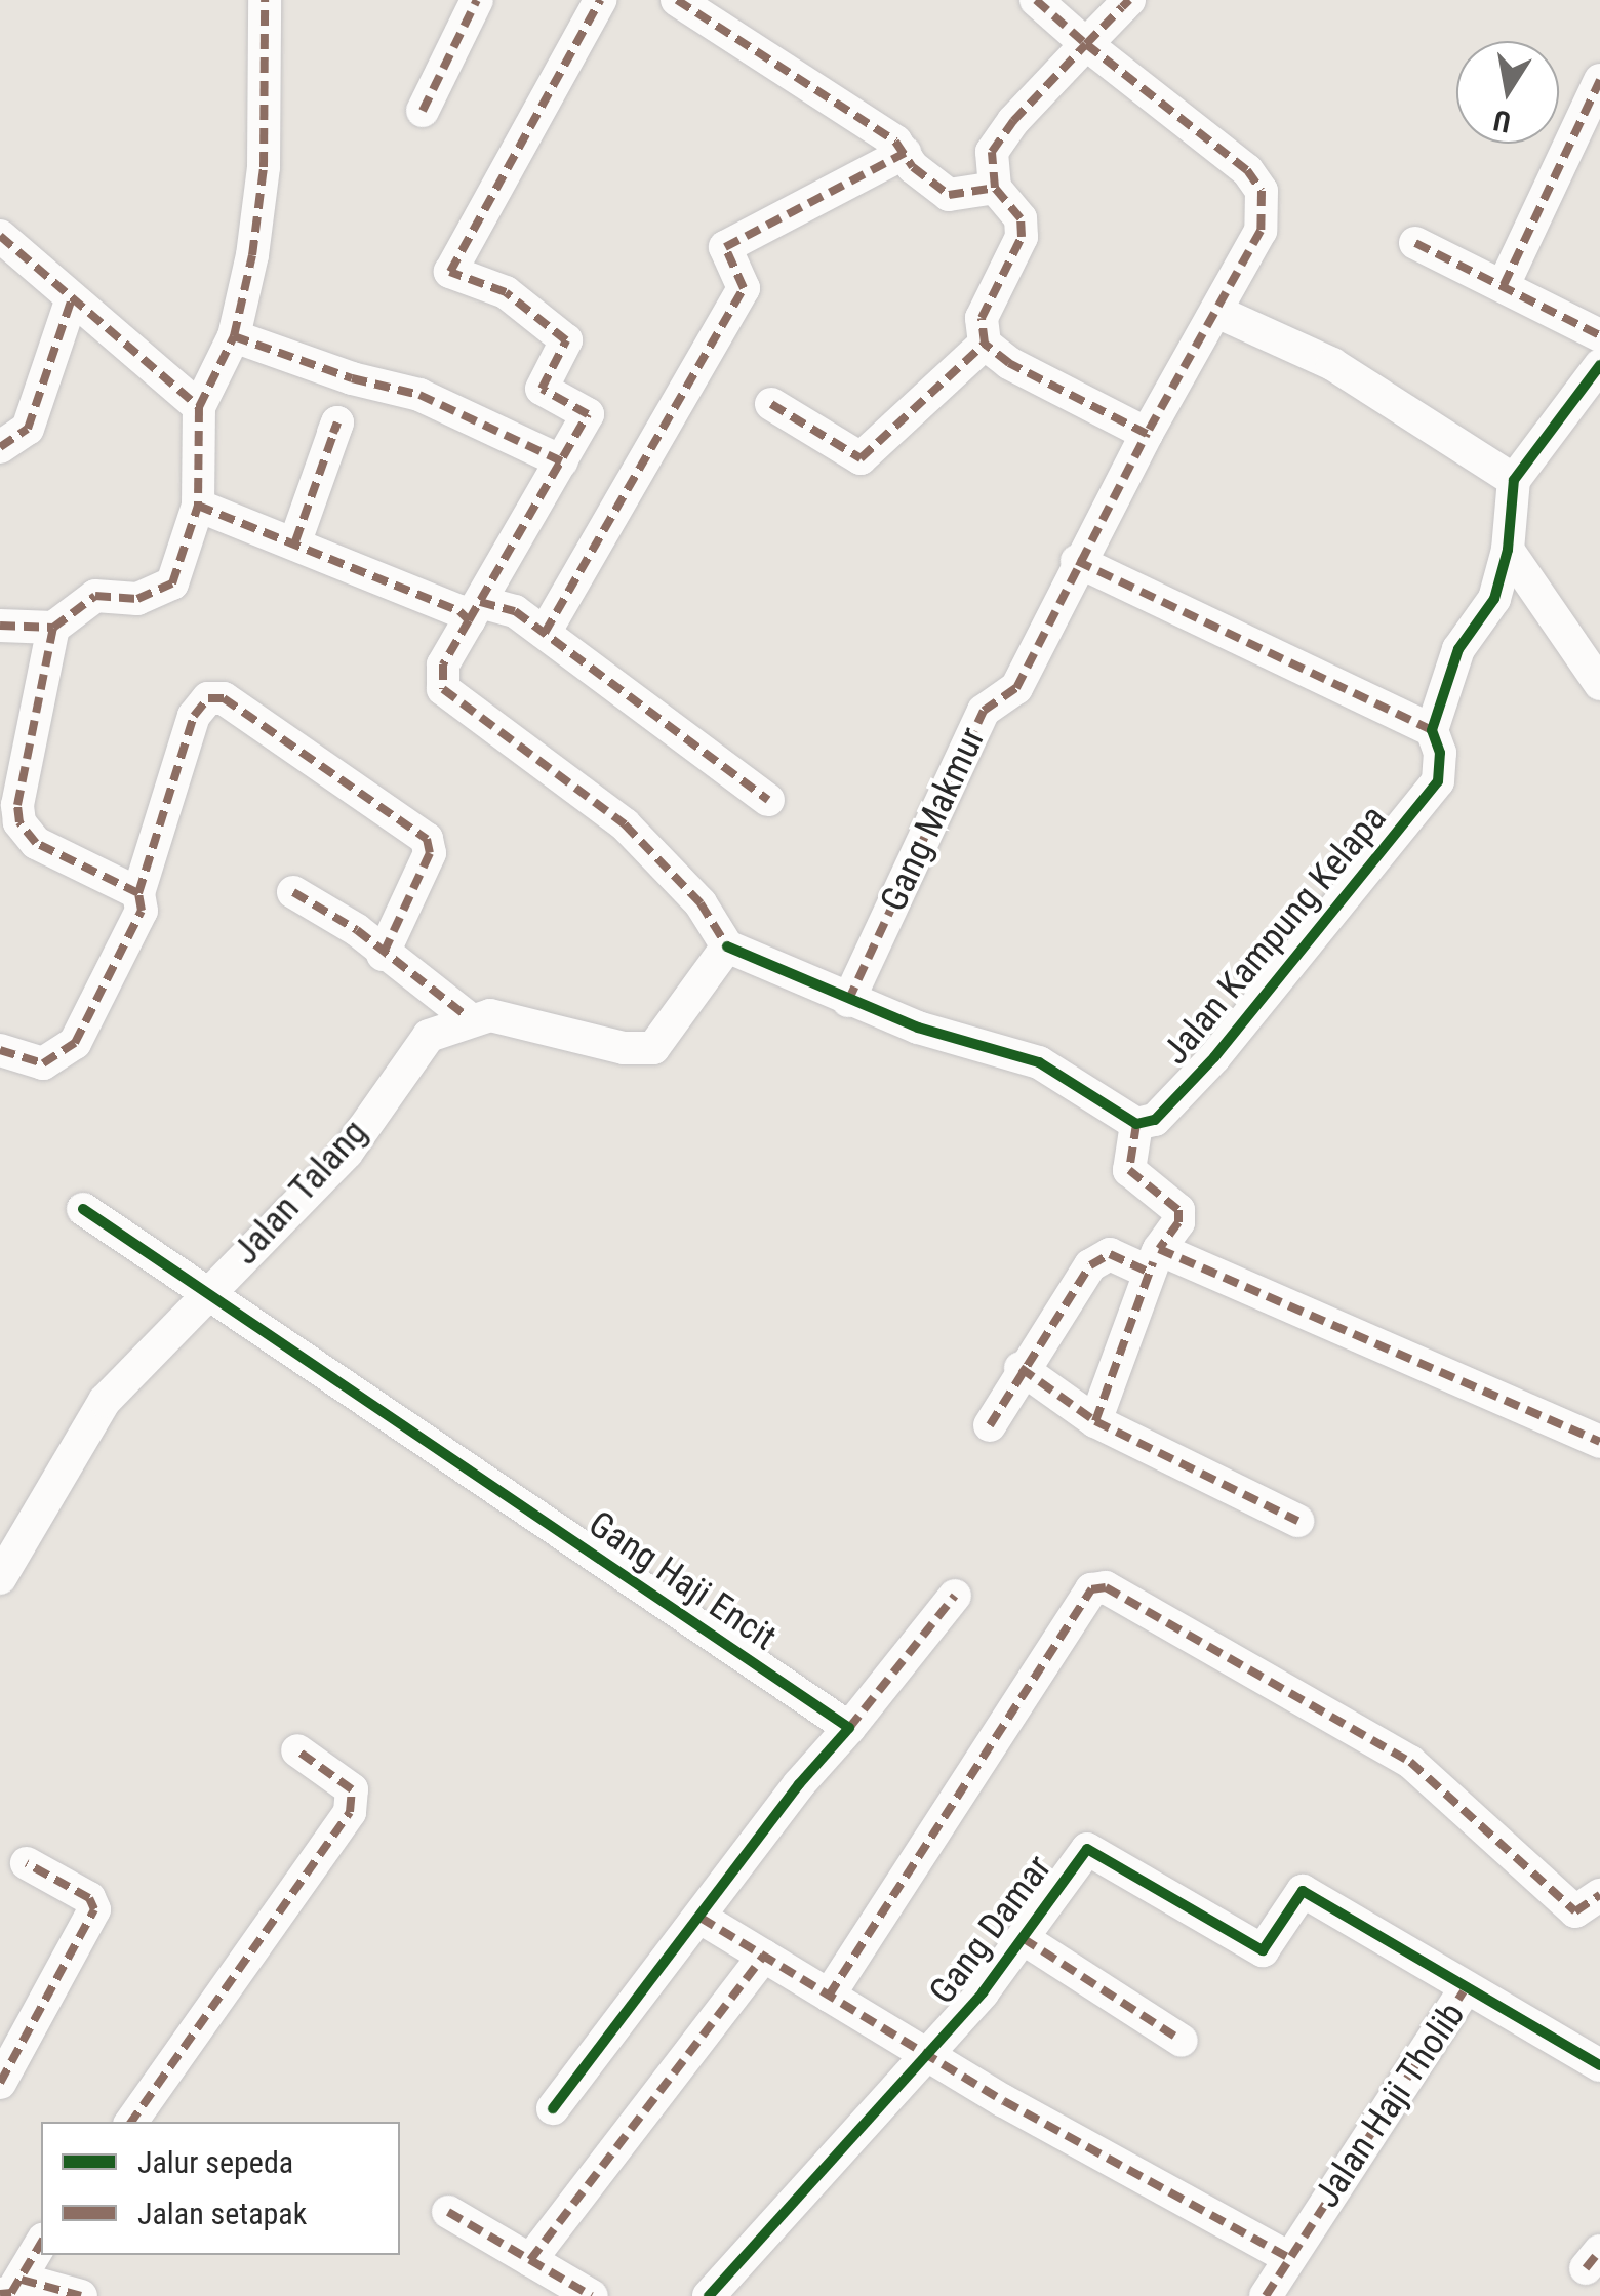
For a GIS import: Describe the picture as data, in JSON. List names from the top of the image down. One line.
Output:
{"streets":{"street":["Gang Makmur","Jalan Kampung Kelapa","Jalan Talang","Gang Haji Encit","Gang Damar","Jalan Haji Tholib"]},"crossings":[["Jalan Talang","Gang Haji Encit"],["Gang Damar","Jalan Haji Tholib"]],"legend":["Jalur sepeda","Jalan setapak"],"north":"bottom"}
